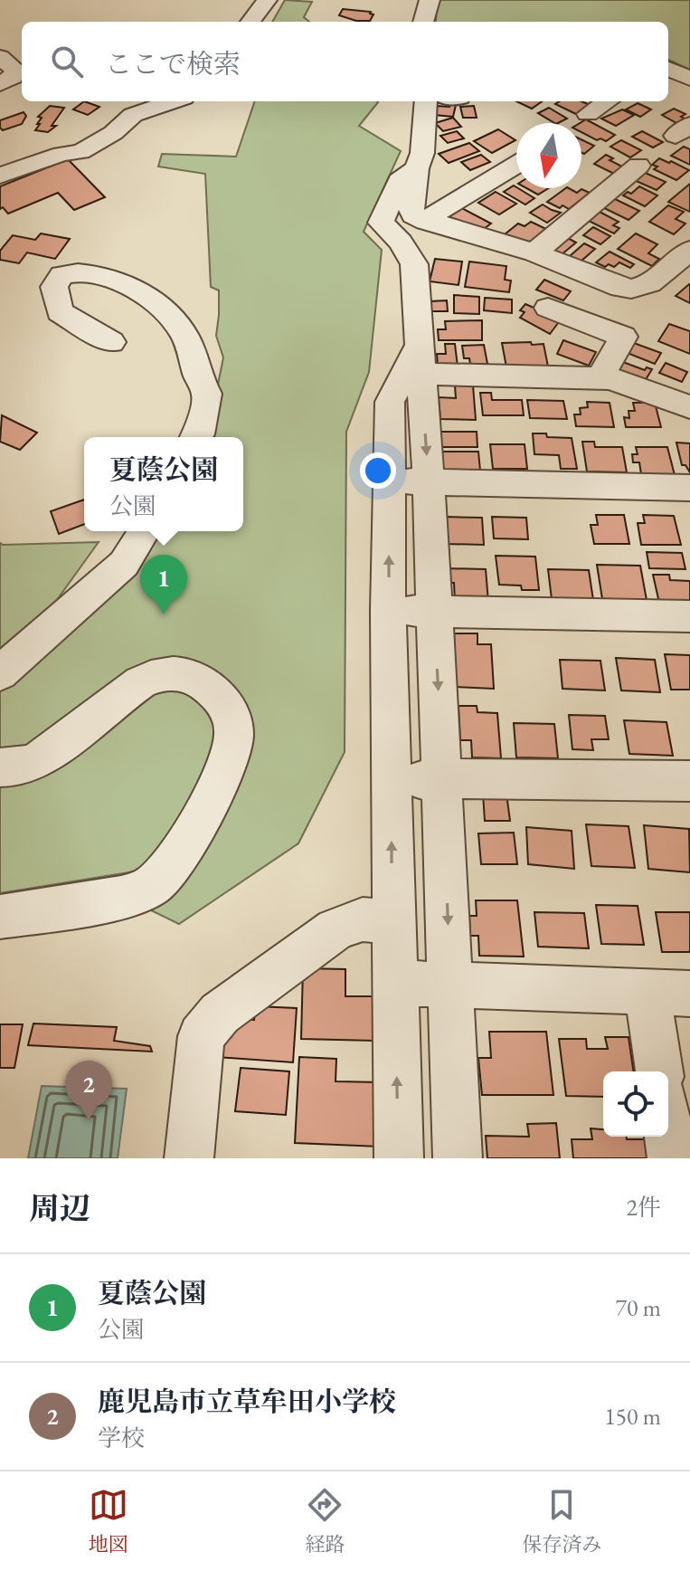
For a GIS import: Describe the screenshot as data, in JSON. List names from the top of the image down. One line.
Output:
{"north":"bottom","page":{"search":"ここで検索","popup":["夏蔭公園","公園"],"pins":["1","2"],"heading":["周辺","2件"],"list":[{"mark":"1","name":"夏蔭公園","note":"公園","value":"70 m"},{"mark":"2","name":"鹿児島市立草牟田小学校","note":"学校","value":"150 m"}],"nav":["地図","経路","保存済み"]}}
